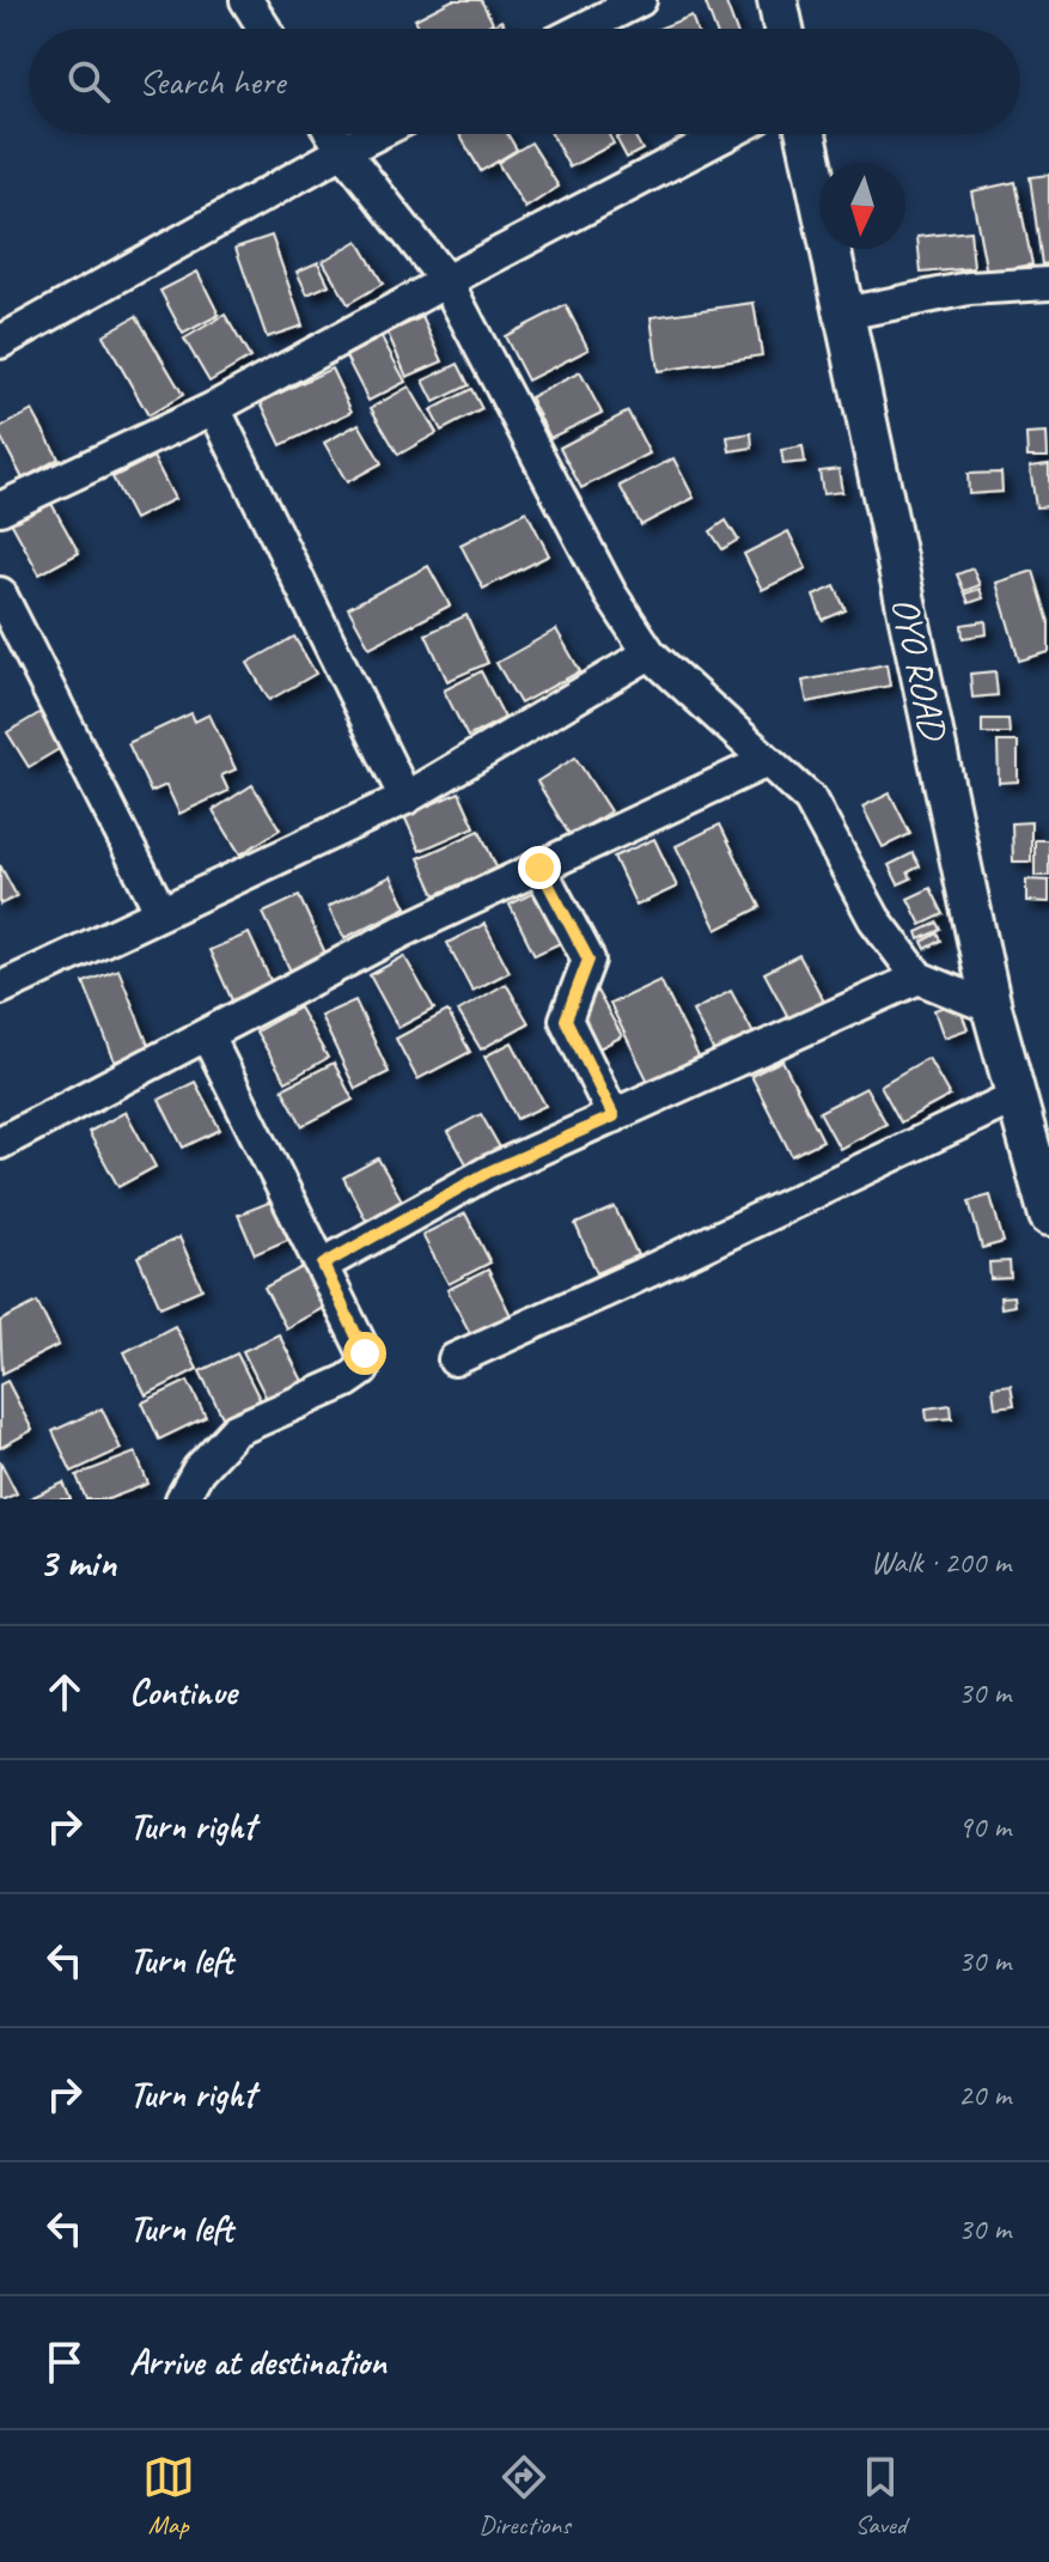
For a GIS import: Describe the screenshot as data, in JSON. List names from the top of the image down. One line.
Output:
{"streets":{"street":["OYO ROAD"]},"north":"bottom","page":{"search":"Search here","heading":["3 min","Walk · 200 m"],"list":[["Continue","30 m"],["Turn right","90 m"],["Turn left","30 m"],["Turn right","20 m"],["Turn left","30 m"],"Arrive at destination"],"nav":["Map","Directions","Saved"]}}
